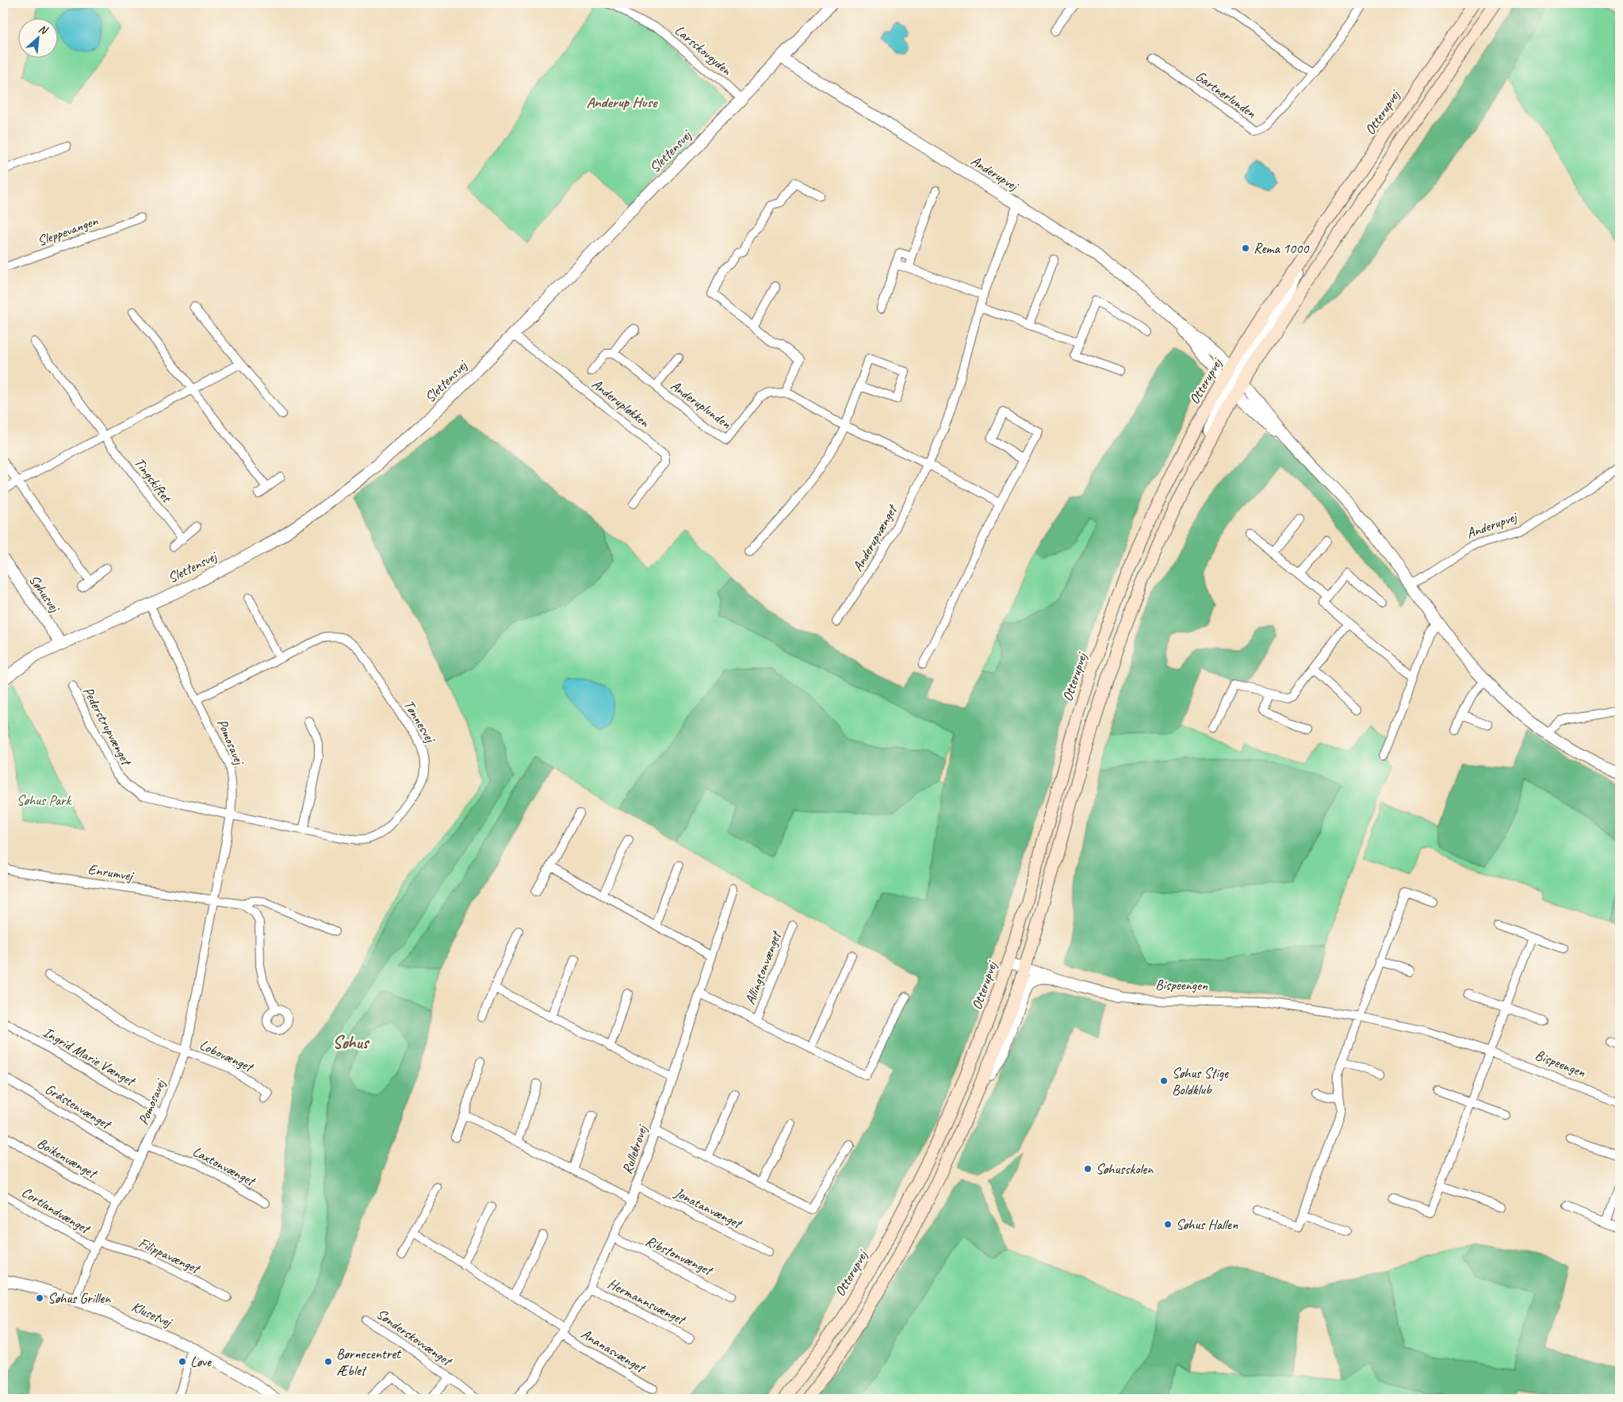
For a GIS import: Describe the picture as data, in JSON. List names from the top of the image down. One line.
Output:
{"streets":{"main road":["Otterupvej"],"street":["Larsskovgyden","Gartnerlunden","Slettensvej","Anderupvej","Sleppevangen","Anderupløkken","Anderuplunden","Tingskiftet","Anderupvænget","Søhusvej","Tønnesvej","Pederstrupvænget","Pomosavej","Enrumvej","Allingtonvænget","Bispeengen","Lobovænget","Ingrid Marie Vænget","Gråstenvænget","Rullekrovej","Boikenvænget","Laxtonvænget","Jonatanvænget","Cortlandvænget","Filippavænget","Ribstonvænget","Hermannsvænget","Klusetvej","Sønderskovvænget","Ananasvænget"]},"crossings":[["Larsskovgyden","Slettensvej"],["Otterupvej","Anderupvej"],["Otterupvej","Bispeengen"],["Slettensvej","Anderupvej"],["Slettensvej","Anderupløkken"],["Slettensvej","Søhusvej"],["Slettensvej","Pomosavej"],["Anderupvej","Anderupvænget"],["Tønnesvej","Pederstrupvænget"],["Tønnesvej","Pomosavej"],["Pederstrupvænget","Pomosavej"],["Pomosavej","Enrumvej"],["Pomosavej","Lobovænget"],["Pomosavej","Ingrid Marie Vænget"],["Pomosavej","Gråstenvænget"],["Pomosavej","Boikenvænget"],["Pomosavej","Laxtonvænget"],["Pomosavej","Cortlandvænget"],["Pomosavej","Filippavænget"],["Pomosavej","Klusetvej"],["Allingtonvænget","Rullekrovej"],["Rullekrovej","Jonatanvænget"],["Rullekrovej","Ribstonvænget"],["Rullekrovej","Hermannsvænget"],["Rullekrovej","Ananasvænget"],["Cortlandvænget","Filippavænget"]],"districts":["Anderup Huse","Søhus"],"parks":["Søhus Park"],"places":["Rema 1000","Søhus Stige Boldklub","Søhusskolen","Søhus Hallen","Søhus Grillen","Løve","Børnecentret Æblet"],"north":"top right"}
